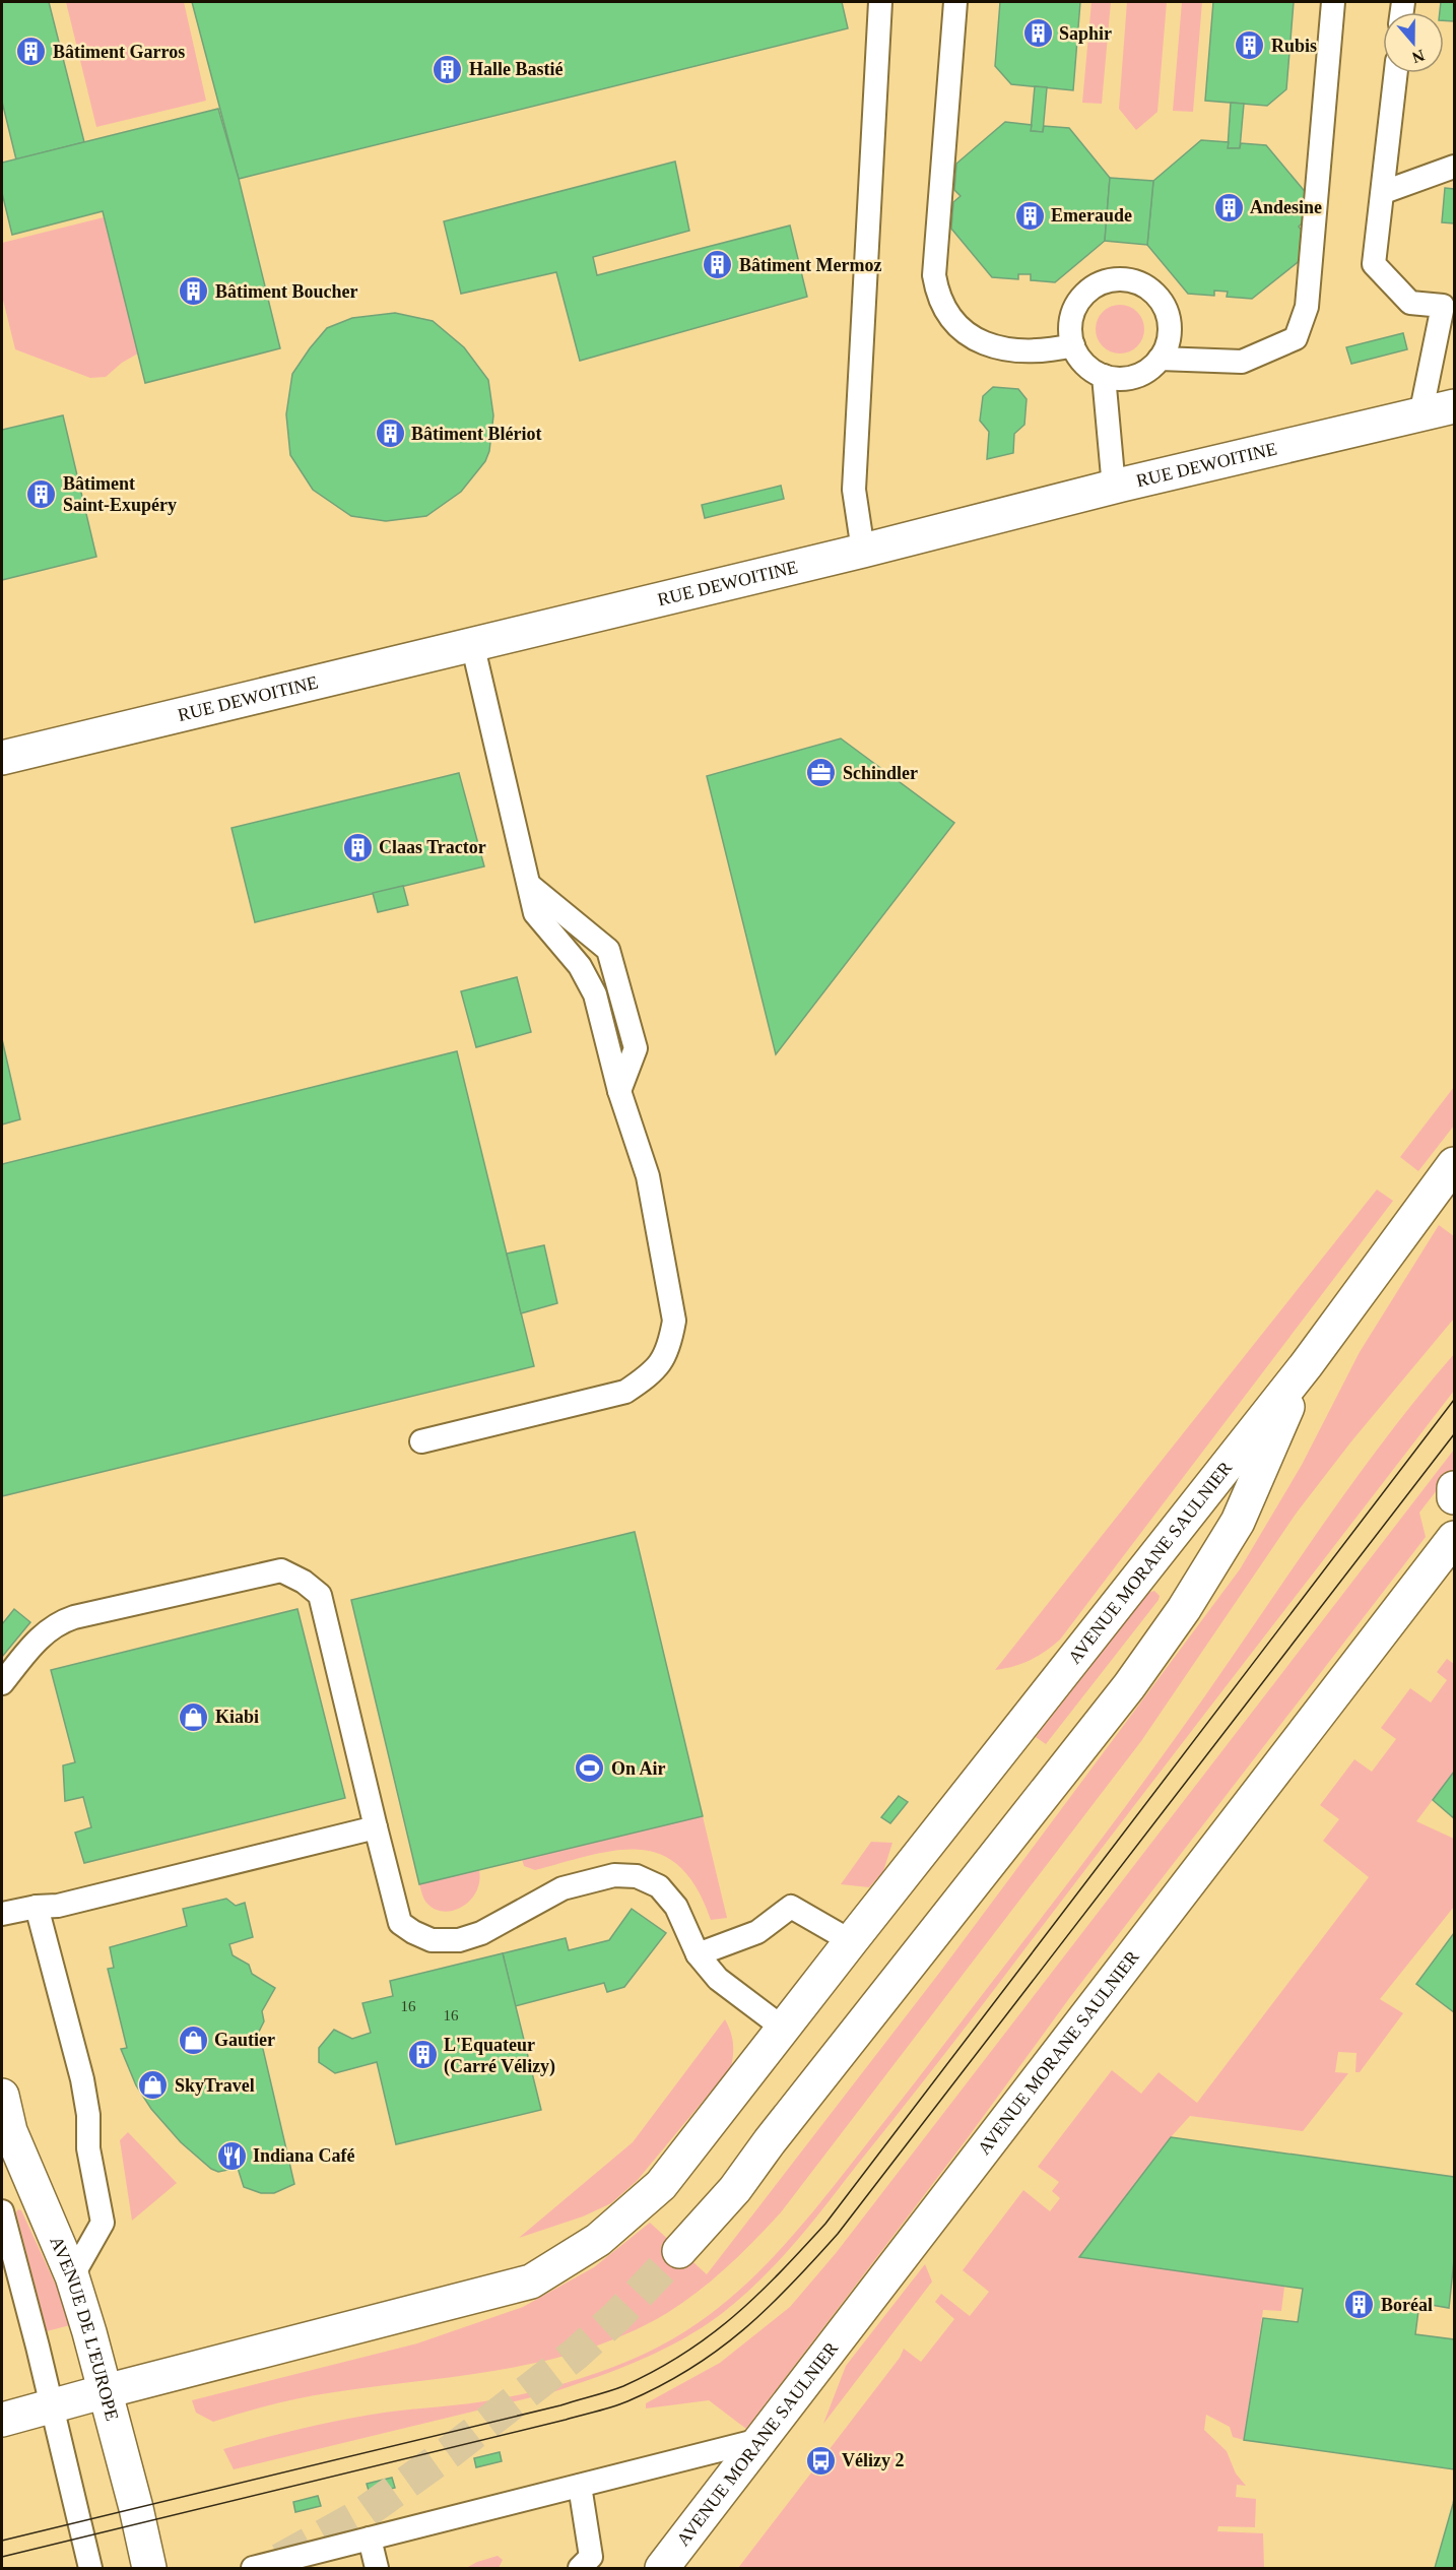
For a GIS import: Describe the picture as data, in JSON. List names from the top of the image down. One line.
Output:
{"streets":{"main road":["RUE DEWOITINE","AVENUE MORANE SAULNIER","AVENUE DE L'EUROPE"]},"crossings":[["AVENUE MORANE SAULNIER","AVENUE DE L'EUROPE"]],"places":{"building":["Saphir","Rubis","Bâtiment Garros","Halle Bastié","Andesine","Emeraude","Bâtiment Mermoz","Bâtiment Boucher","Bâtiment Blériot","Bâtiment Saint-Exupéry","Claas Tractor","L'Equateur (Carré Vélizy)","Boréal"],"office":["Schindler"],"shop":["Kiabi","Gautier","SkyTravel"],"sports":["On Air"],"restaurant":["Indiana Café"],"bus stop":["Vélizy 2"]},"house_numbers":["16","16"],"north":"bottom"}
